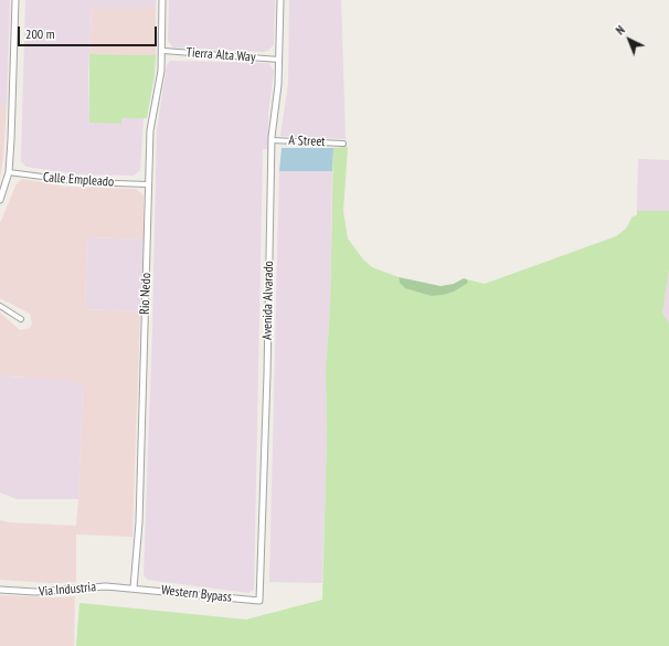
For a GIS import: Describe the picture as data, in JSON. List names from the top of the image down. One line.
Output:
{"streets":{"street":["Tierra Alta Way","A Street","Calle Empleado","Rio Nedo","Avenida Alvarado","Via Industria","Western Bypass"]},"crossings":[["Tierra Alta Way","Rio Nedo"],["Tierra Alta Way","Avenida Alvarado"],["A Street","Avenida Alvarado"],["Calle Empleado","Rio Nedo"],["Rio Nedo","Via Industria"],["Rio Nedo","Western Bypass"],["Avenida Alvarado","Western Bypass"],["Via Industria","Western Bypass"]],"scale_bar":"200 m","north":"top left"}
